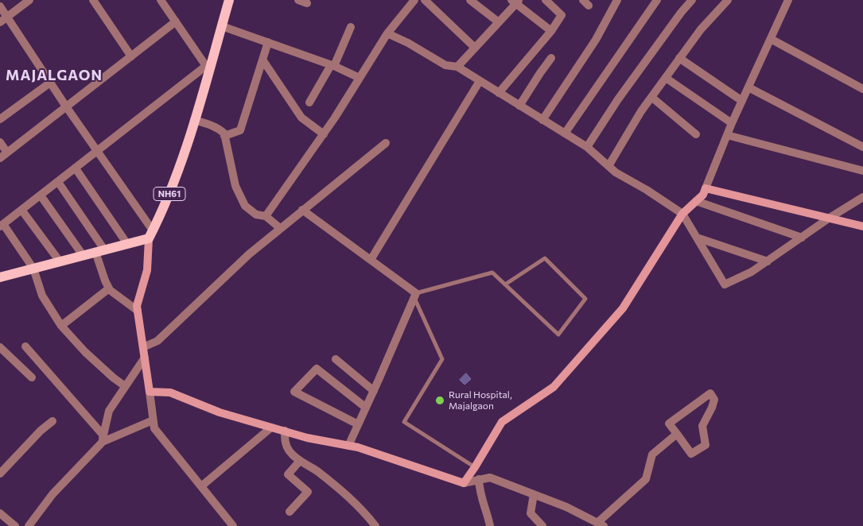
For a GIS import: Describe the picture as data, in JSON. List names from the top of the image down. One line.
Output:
{"streets":{"main road":["NH61"]},"districts":["MAJALGAON"],"places":["Rural Hospital, Majalgaon"]}
